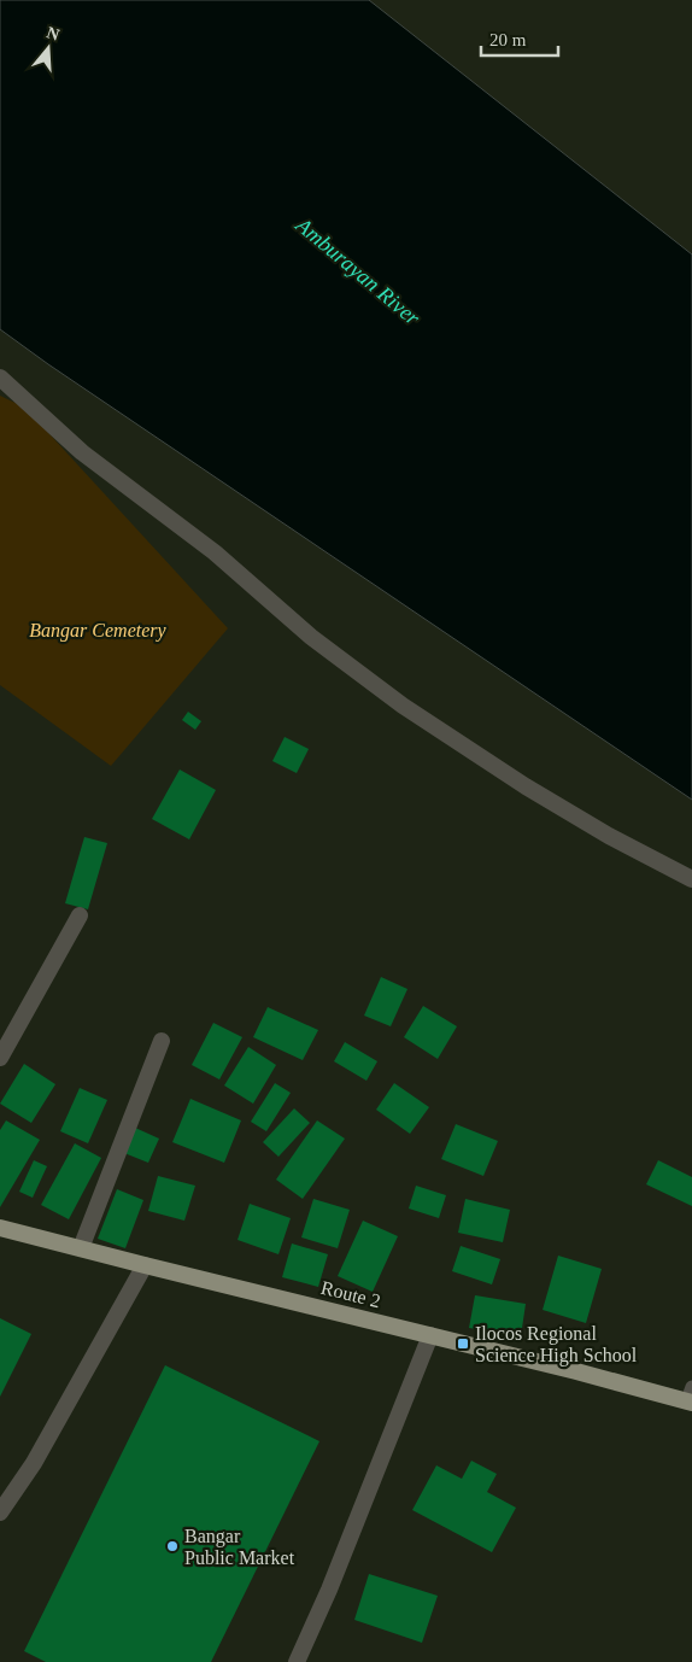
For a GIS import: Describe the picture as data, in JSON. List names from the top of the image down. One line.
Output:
{"streets":{"highway":["Route 2"]},"water":["Amburayan River"],"parks":["Bangar Cemetery"],"places":{"transit":["Ilocos Regional Science High School"],"other":["Bangar Public Market"]},"scale_bar":"20 m","north":"top"}
